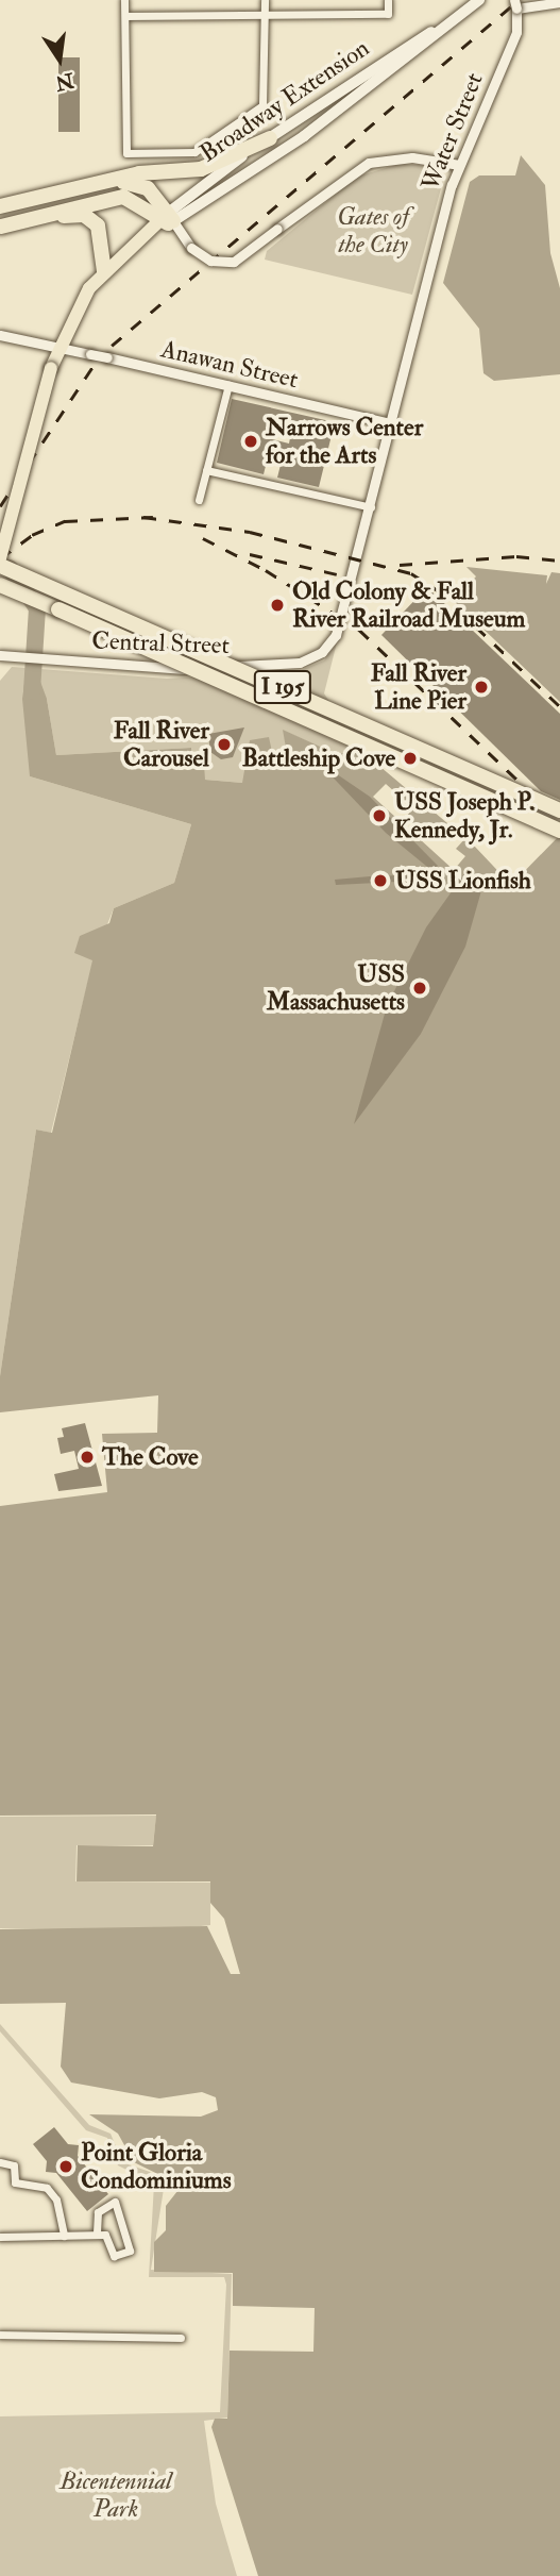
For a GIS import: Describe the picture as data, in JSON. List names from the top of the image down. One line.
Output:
{"streets":{"highway":["Broadway Extension","I 195"],"street":["Water Street","Anawan Street","Central Street"]},"crossings":[["Broadway Extension","Anawan Street"],["Water Street","Anawan Street"],["Water Street","Central Street"]],"parks":["Gates of the City","Bicentennial Park"],"places":["Narrows Center for the Arts","Old Colony & Fall River Railroad Museum","Fall River Line Pier","Fall River Carousel","Battleship Cove","USS Joseph P. Kennedy, Jr.","USS Lionfish","USS Massachusetts","The Cove","Point Gloria Condominiums"],"north":"bottom"}
